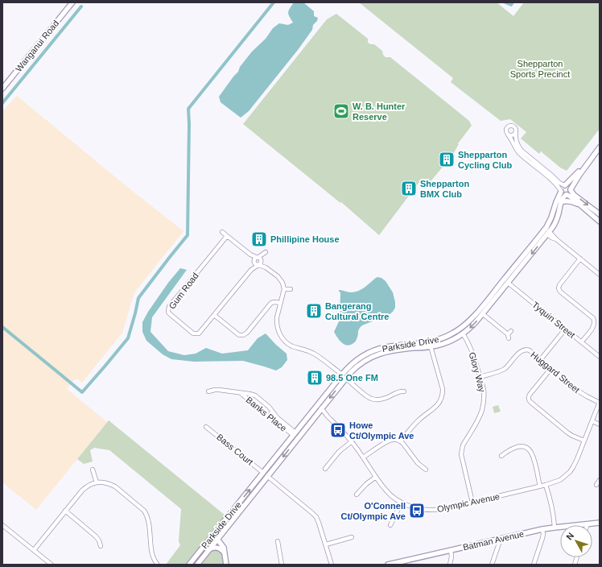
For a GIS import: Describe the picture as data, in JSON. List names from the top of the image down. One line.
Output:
{"streets":{"street":["Wanganui Road","Gum Road","Tyquin Street","Parkside Drive","Glory Way","Huggard Street","Banks Place","Bass Court","Olympic Avenue","Batman Avenue"]},"crossings":[["Tyquin Street","Parkside Drive"],["Parkside Drive","Glory Way"],["Parkside Drive","Banks Place"],["Parkside Drive","Bass Court"],["Parkside Drive","Olympic Avenue"],["Glory Way","Huggard Street"],["Glory Way","Olympic Avenue"],["Huggard Street","Olympic Avenue"]],"parks":["Shepparton Sports Precinct"],"places":{"sports":["W. B. Hunter Reserve"],"building":["Shepparton Cycling Club","Shepparton BMX Club","Phillipine House","Bangerang Cultural Centre","98.5 One FM"],"bus stop":["Howe Ct/Olympic Ave","O'Connell Ct/Olympic Ave"]},"north":"top left"}
